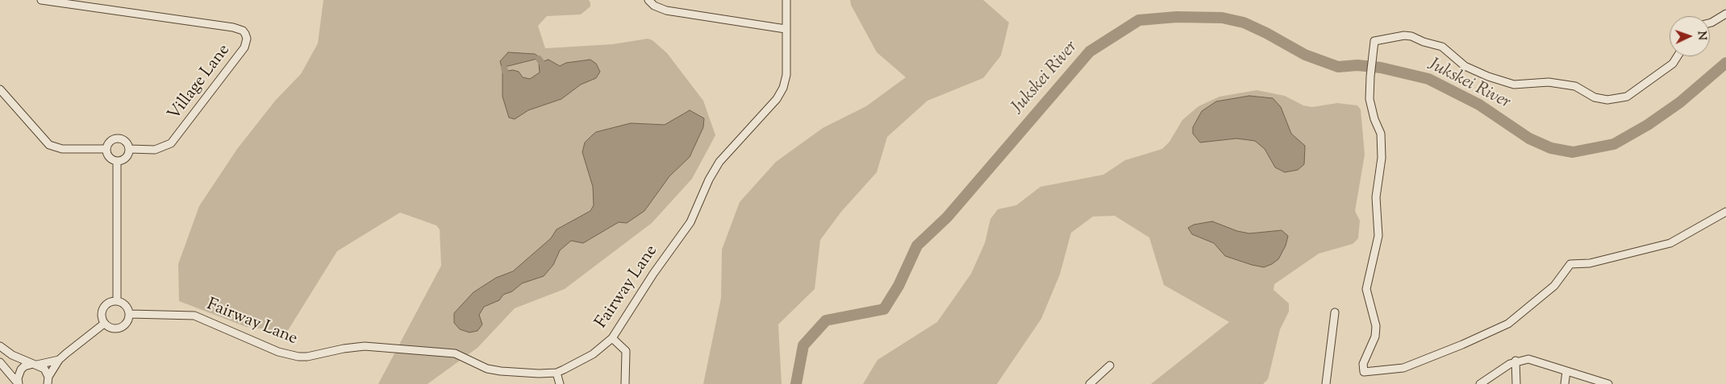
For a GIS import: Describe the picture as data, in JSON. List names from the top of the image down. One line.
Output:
{"streets":{"street":["Village Lane","Fairway Lane"]},"water":["Jukskei River"],"north":"right"}
